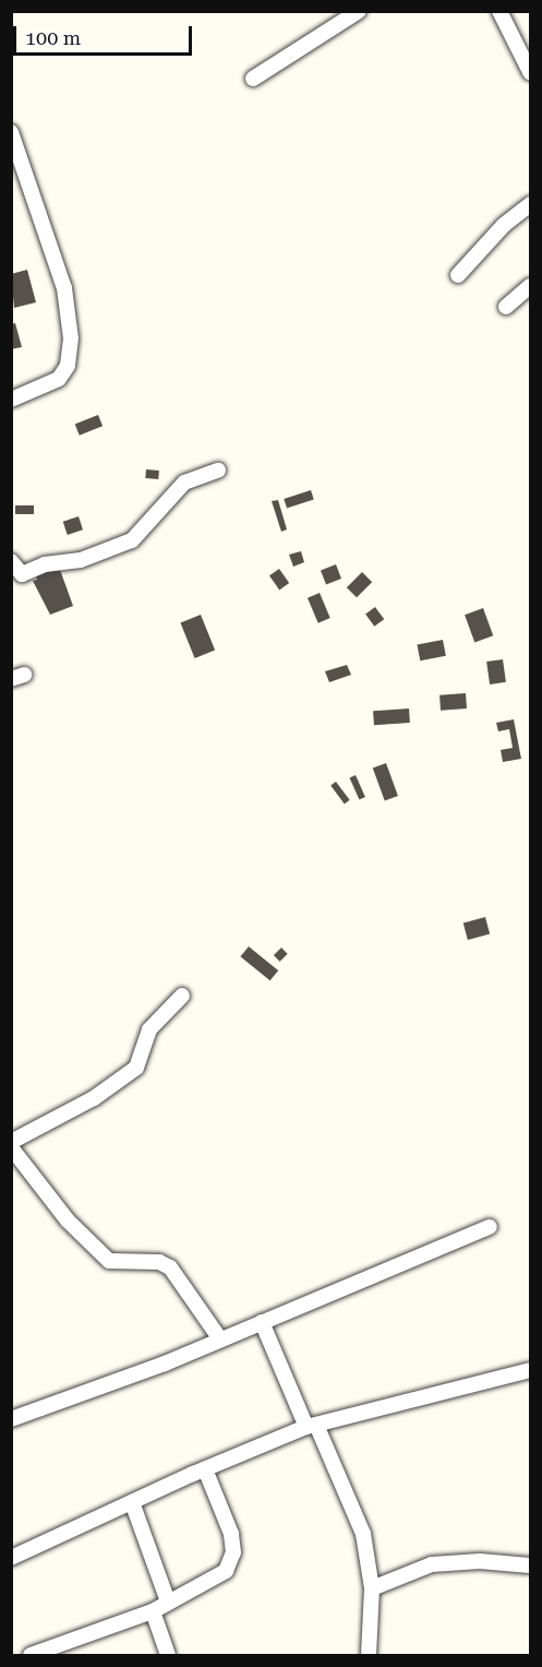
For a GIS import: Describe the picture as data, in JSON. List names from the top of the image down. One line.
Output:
{"scale_bar":"100 m"}
